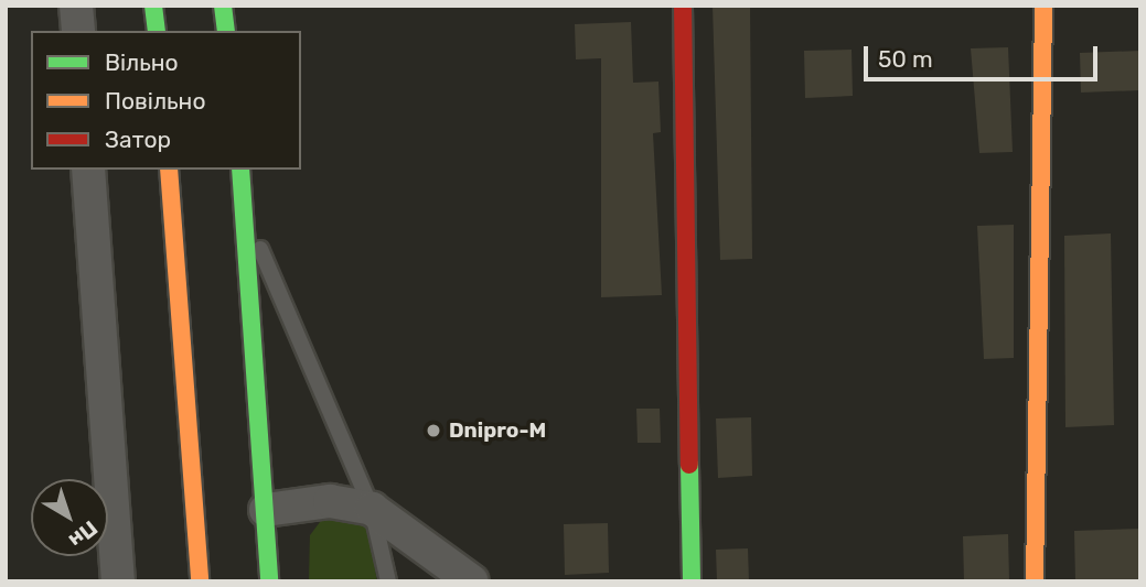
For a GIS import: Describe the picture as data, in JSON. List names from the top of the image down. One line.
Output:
{"places":["Dnipro-M"],"legend":["Вільно","Повільно","Затор"],"scale_bar":"50 m","north":"bottom right"}
